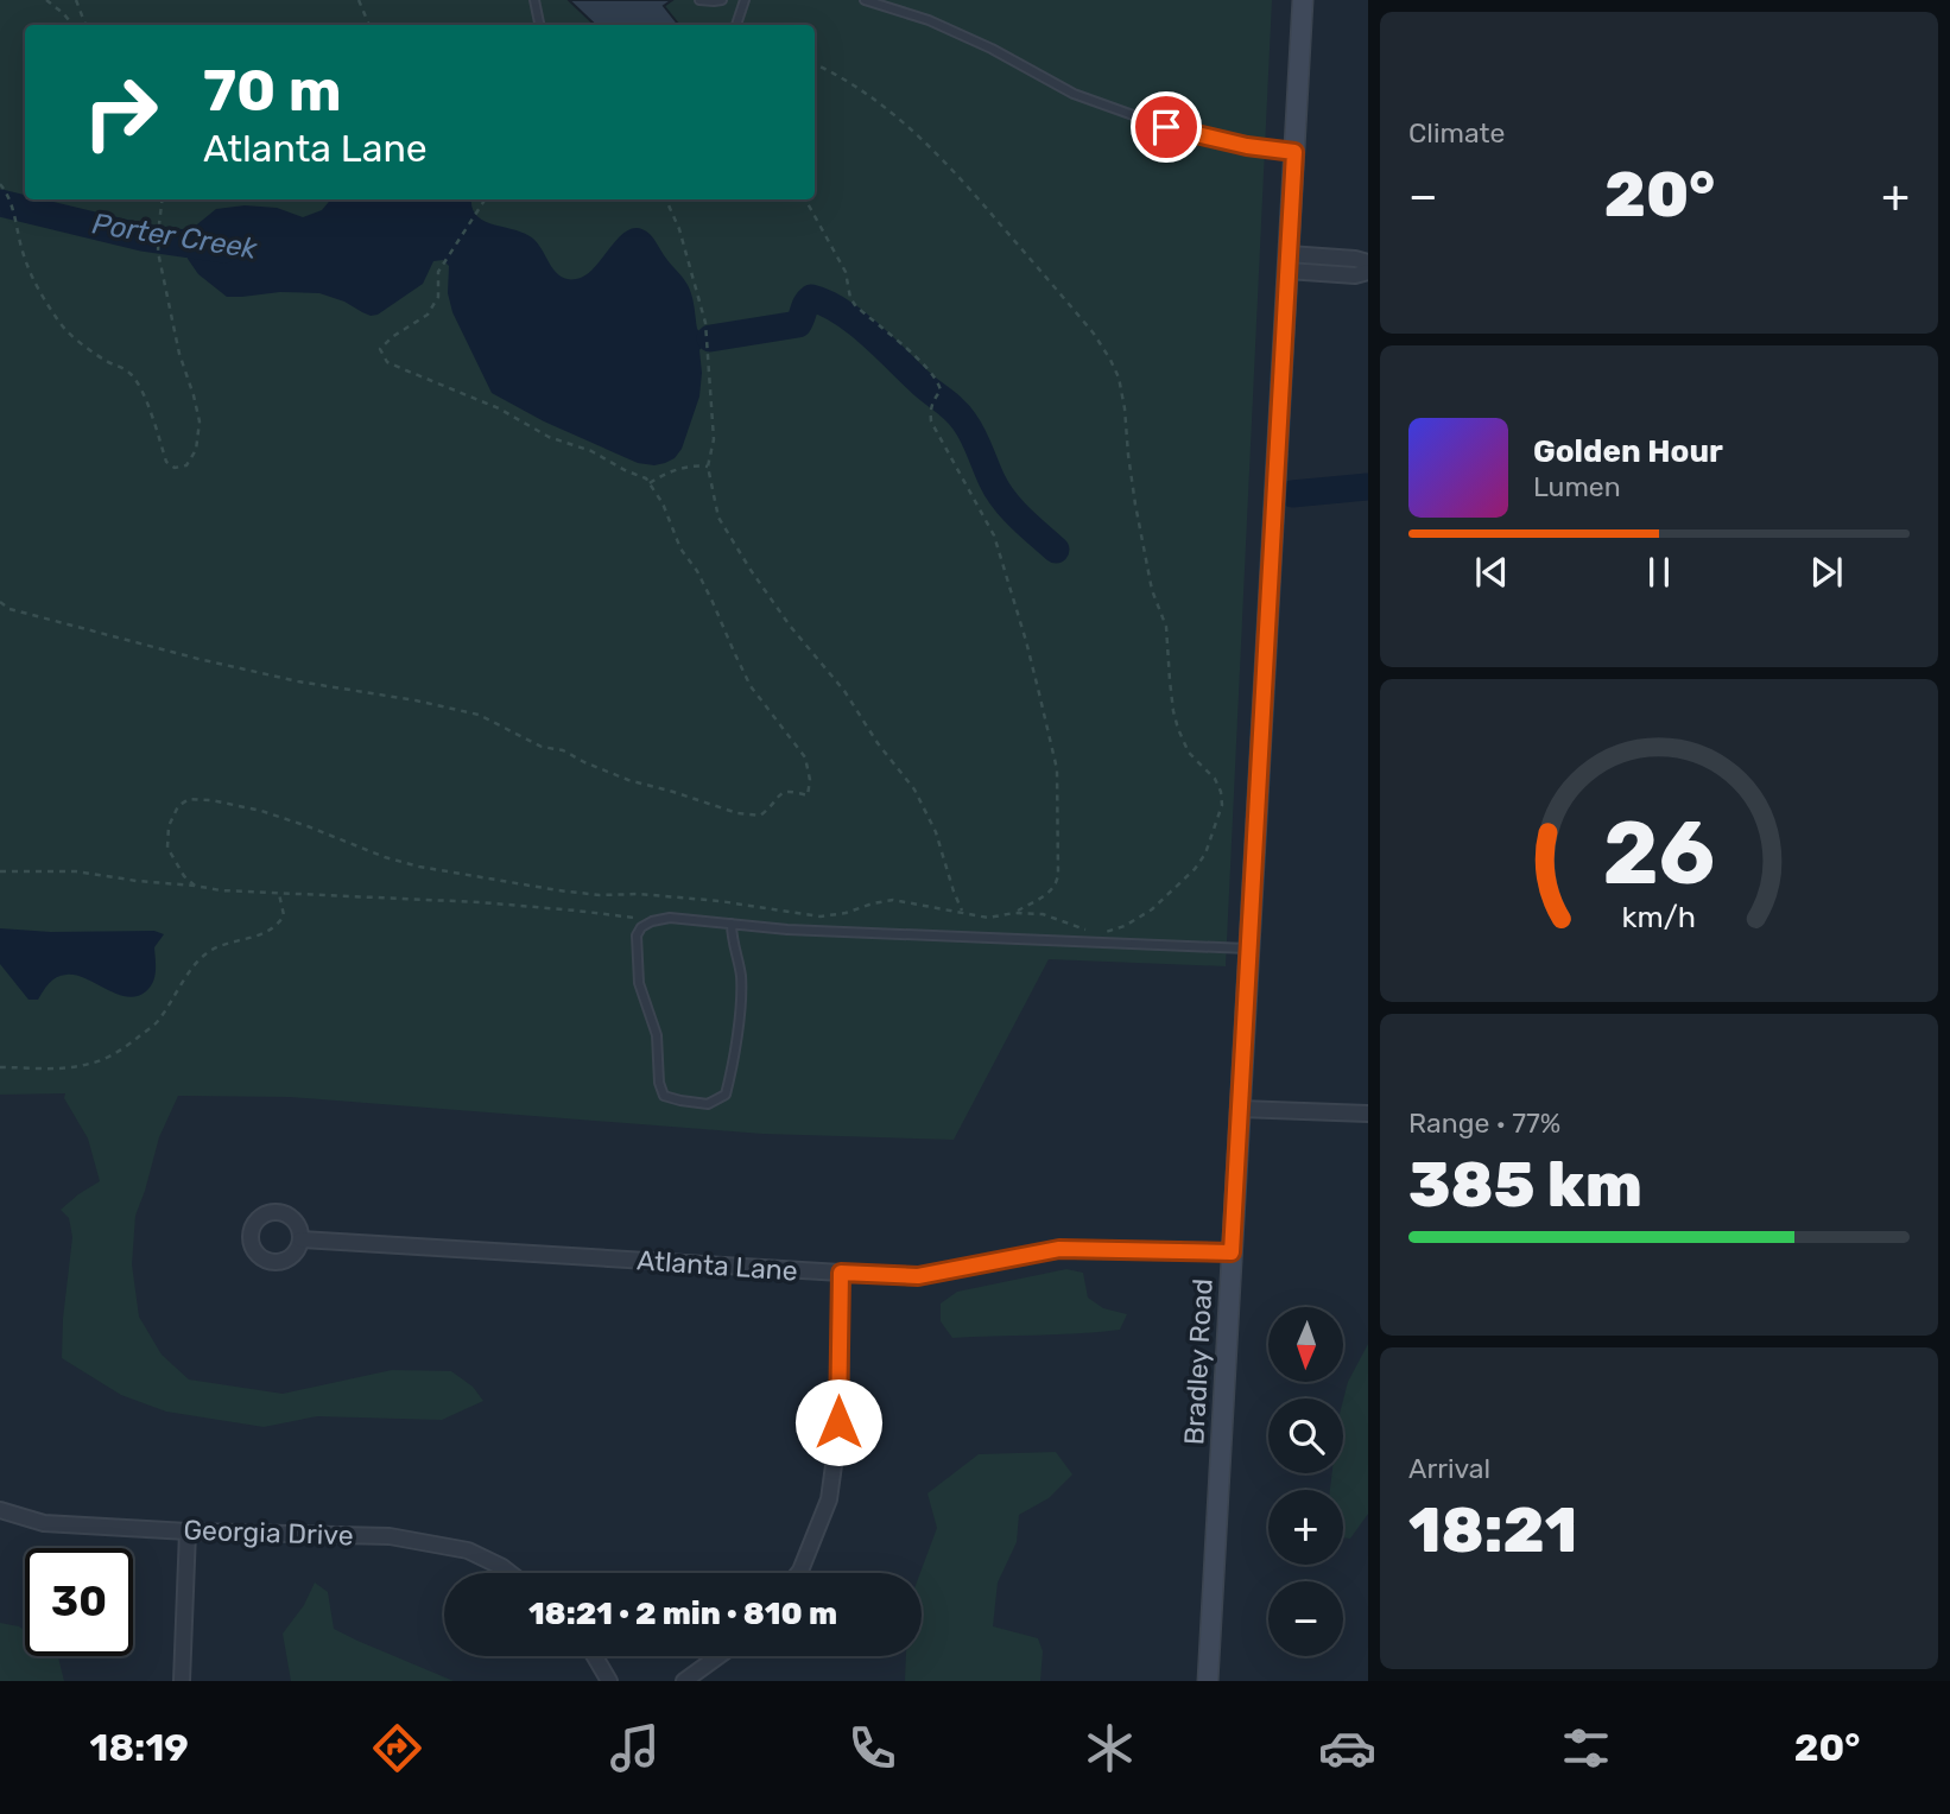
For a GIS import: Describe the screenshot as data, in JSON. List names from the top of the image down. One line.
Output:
{"streets":{"street":["Atlanta Lane","Bradley Road","Georgia Drive"]},"crossings":[["Atlanta Lane","Bradley Road"]],"water":["Porter Creek"],"north":"bottom","page":{"tile":["Climate",["Range · 77%","385 km"],["Arrival","18:21"]],"turn":["70 m","Atlanta Lane"],"heat":["−","20°","+"],"song":["Golden Hour","Lumen"],"map_buttons":["+","−"],"limit":"30","trip":"18:21 · 2 min · 810 m","tabs":["18:19","20°"],"gauge":["26","km/h"]}}
